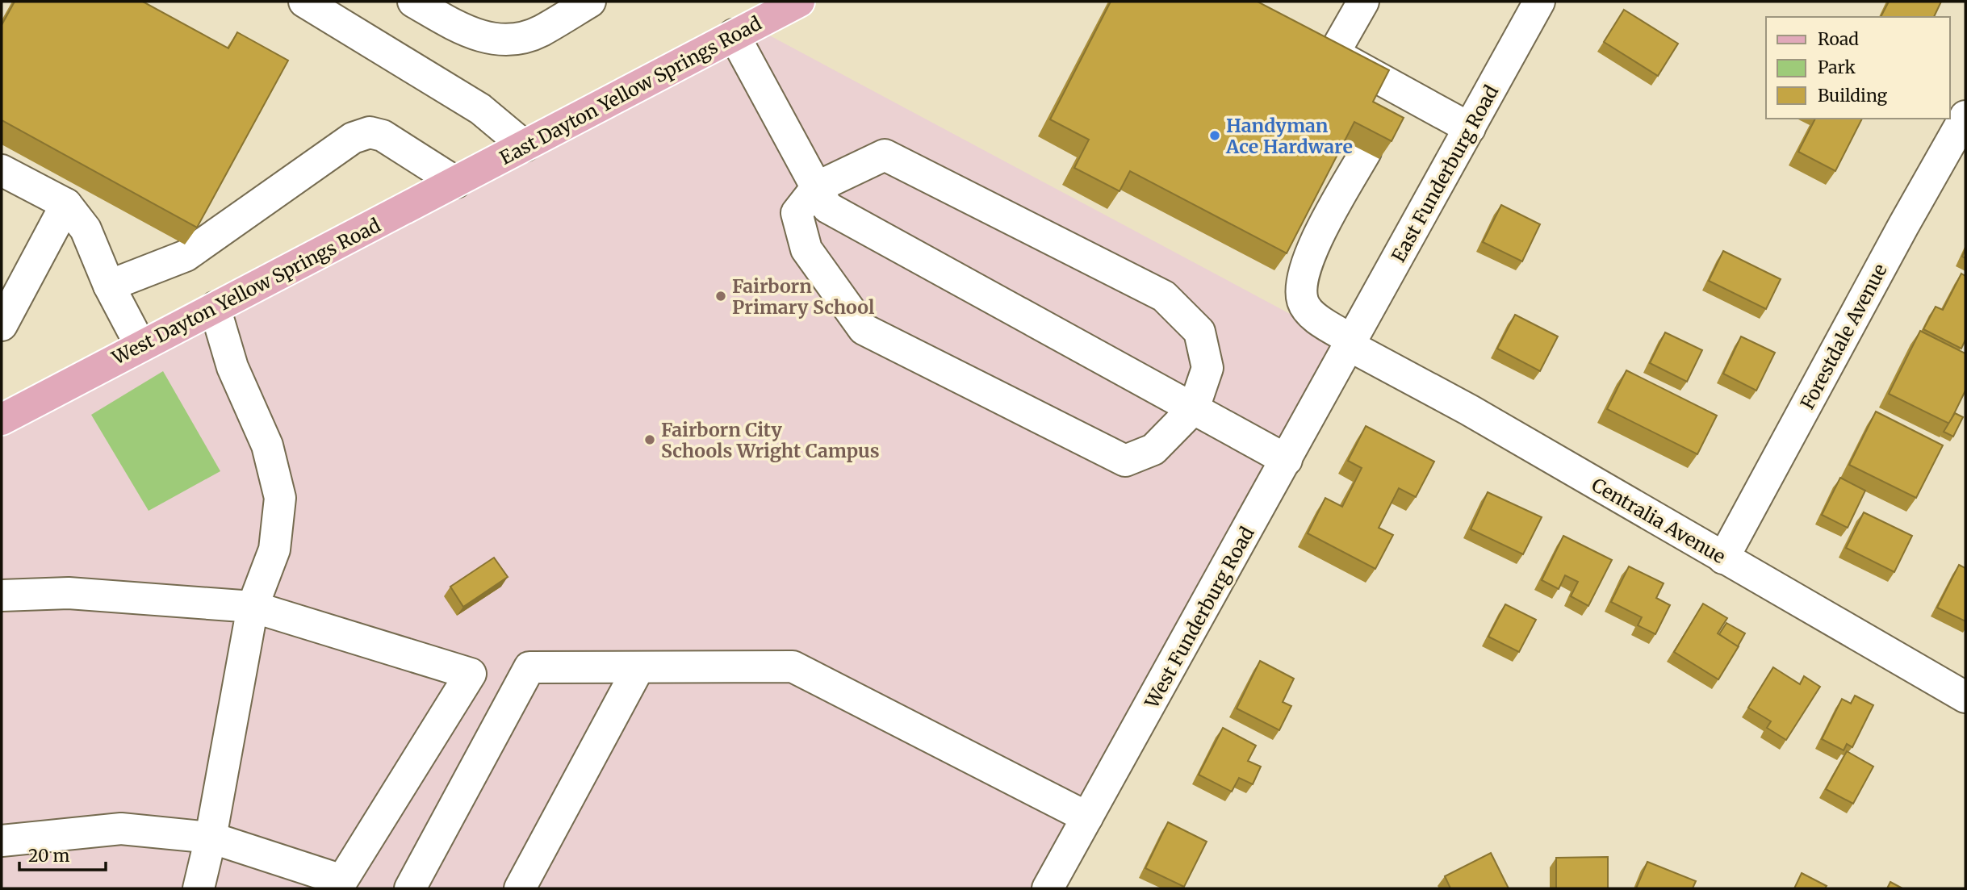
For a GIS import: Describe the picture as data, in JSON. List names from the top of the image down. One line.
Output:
{"streets":{"main road":["East Dayton Yellow Springs Road","West Dayton Yellow Springs Road"],"street":["East Funderburg Road","Forestdale Avenue","Centralia Avenue","West Funderburg Road"]},"crossings":[["East Dayton Yellow Springs Road","West Dayton Yellow Springs Road"],["East Funderburg Road","Centralia Avenue"],["East Funderburg Road","West Funderburg Road"],["Forestdale Avenue","Centralia Avenue"],["Centralia Avenue","West Funderburg Road"]],"places":["Handyman Ace Hardware","Fairborn Primary School","Fairborn City Schools Wright Campus"],"legend":["Road","Park","Building"],"scale_bar":"20 m"}
